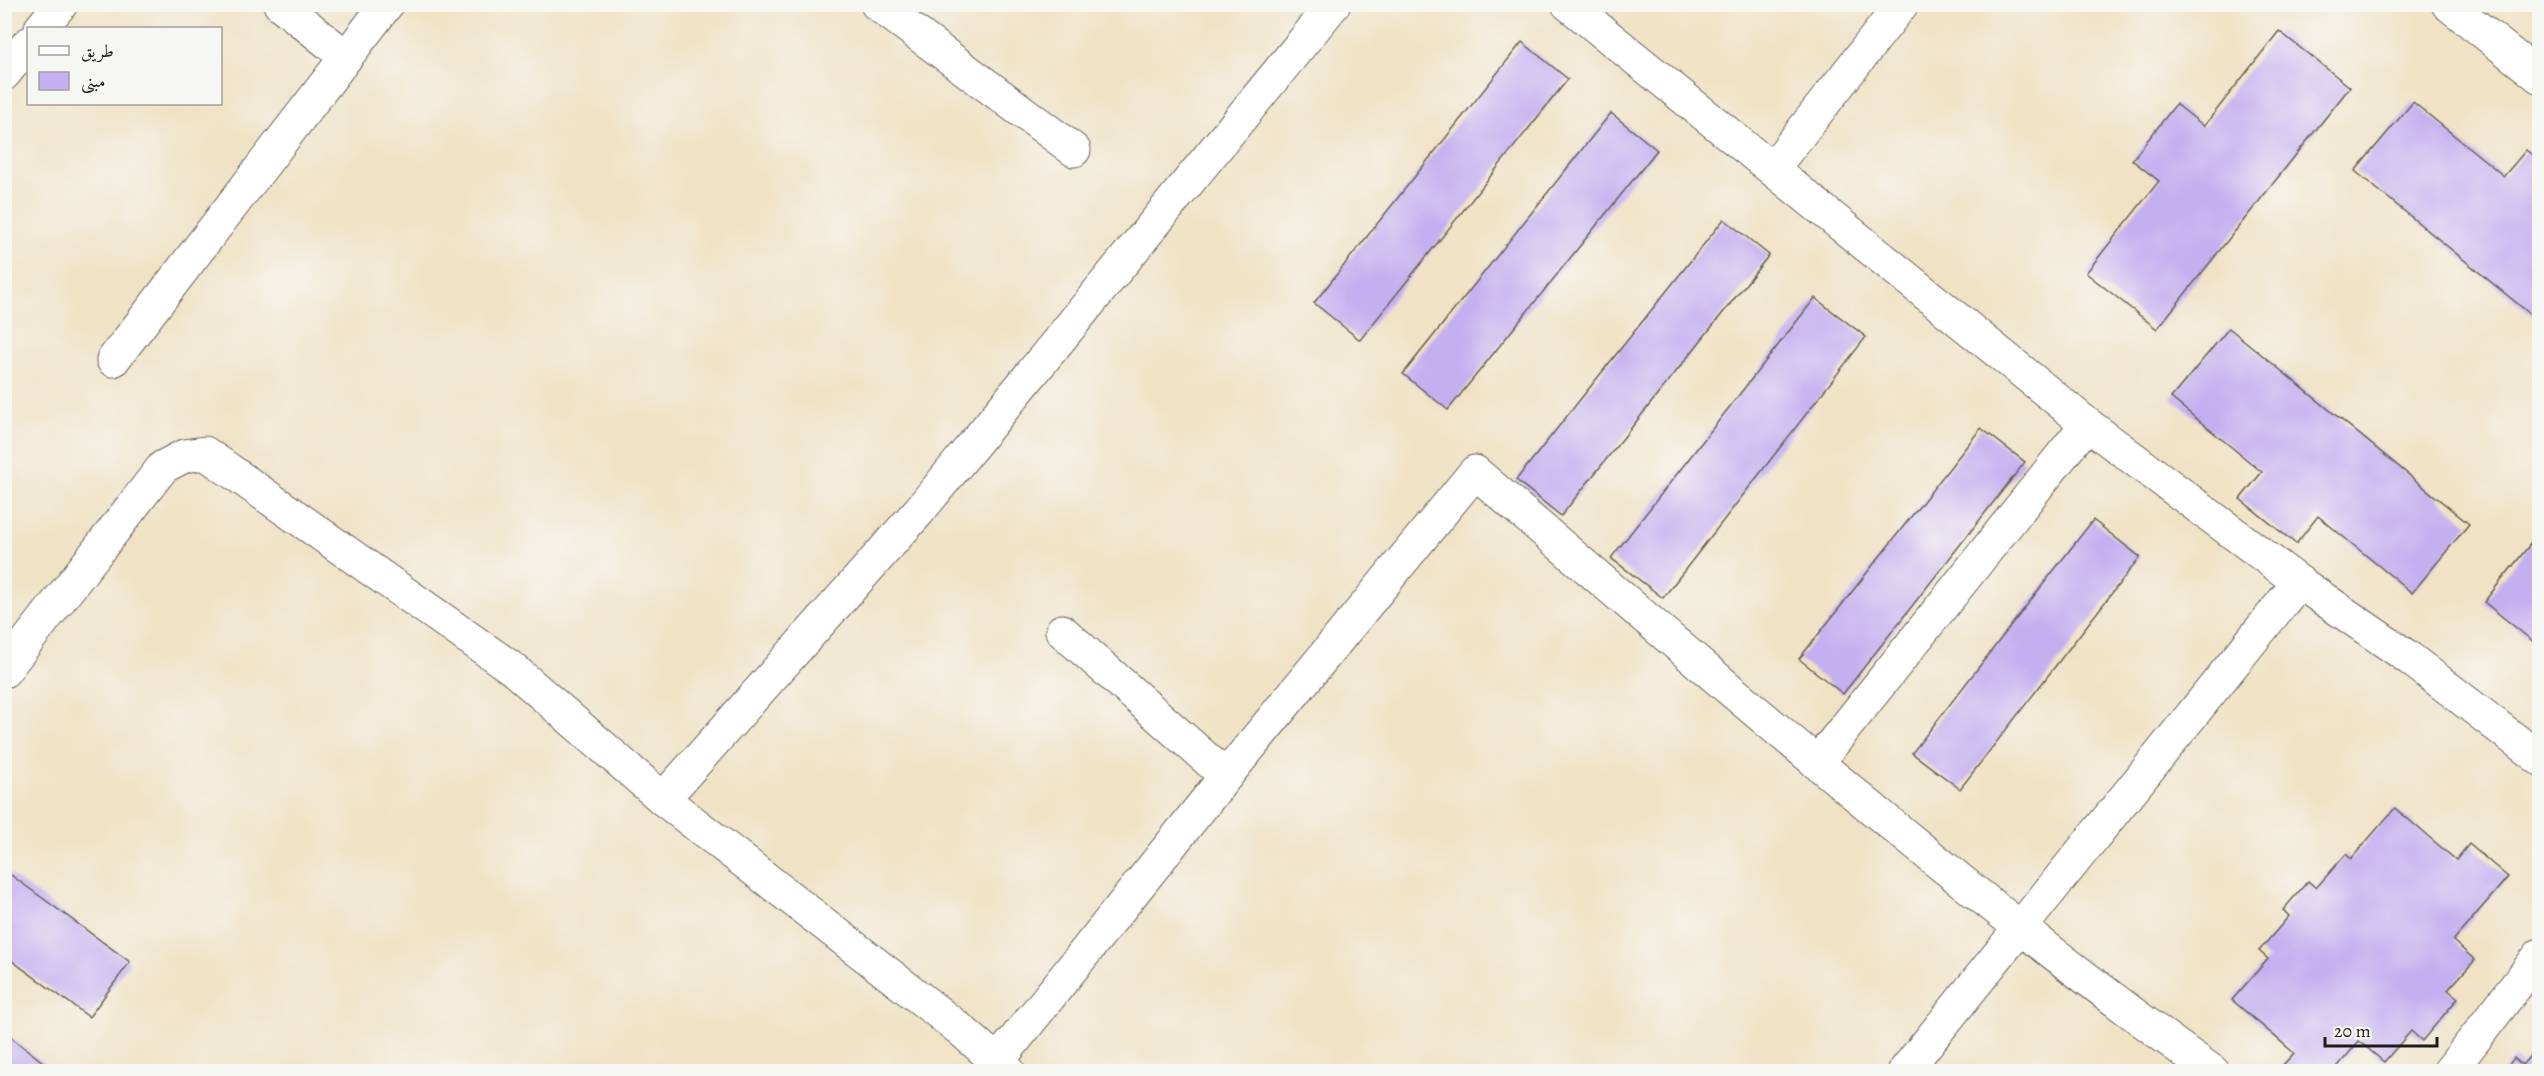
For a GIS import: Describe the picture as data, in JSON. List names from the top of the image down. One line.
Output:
{"legend":["طريق","مبنى"],"scale_bar":"20 m"}
